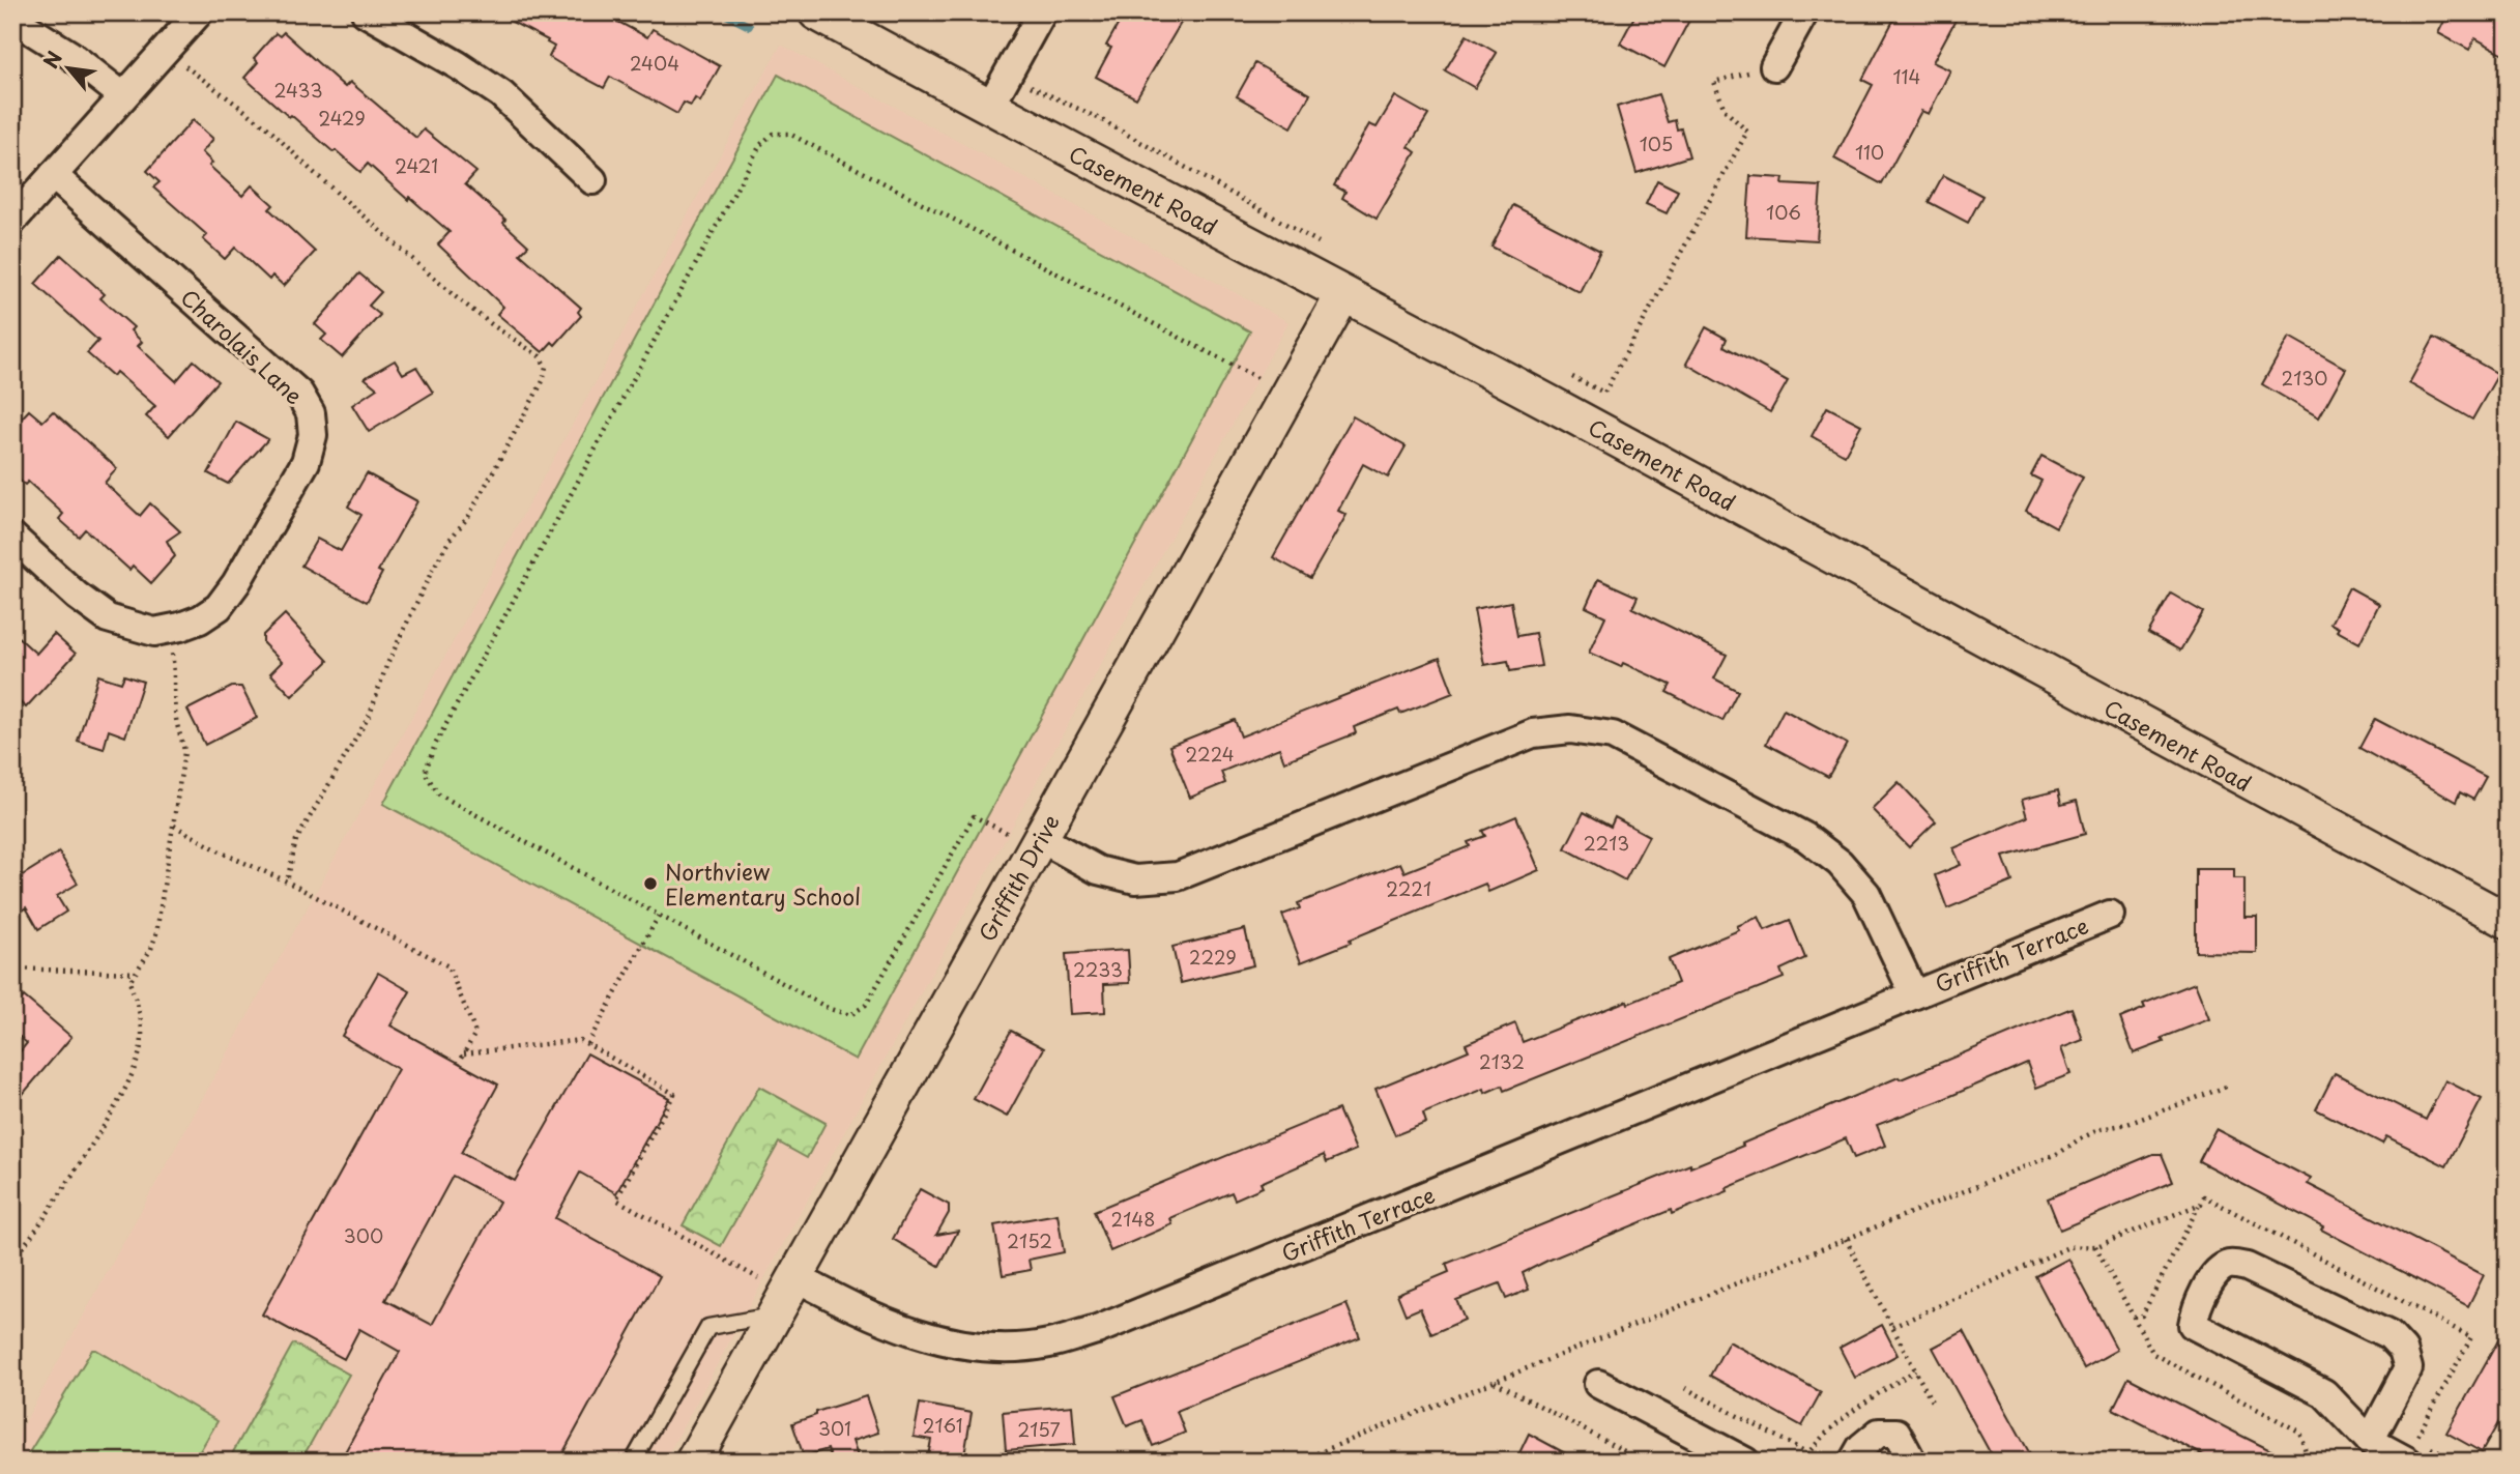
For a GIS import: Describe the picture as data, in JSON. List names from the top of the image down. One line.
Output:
{"streets":{"street":["Casement Road","Charolais Lane","Griffith Drive","Griffith Terrace"]},"crossings":[["Casement Road","Griffith Drive"],["Griffith Drive","Griffith Terrace"]],"places":["Northview Elementary School"],"house_numbers":["2404","114","2433","2429","105","110","2421","106","2130","2224","2213","2221","2229","2233","2132","2148","300","2152","2161","301","2157"],"north":"top left"}
